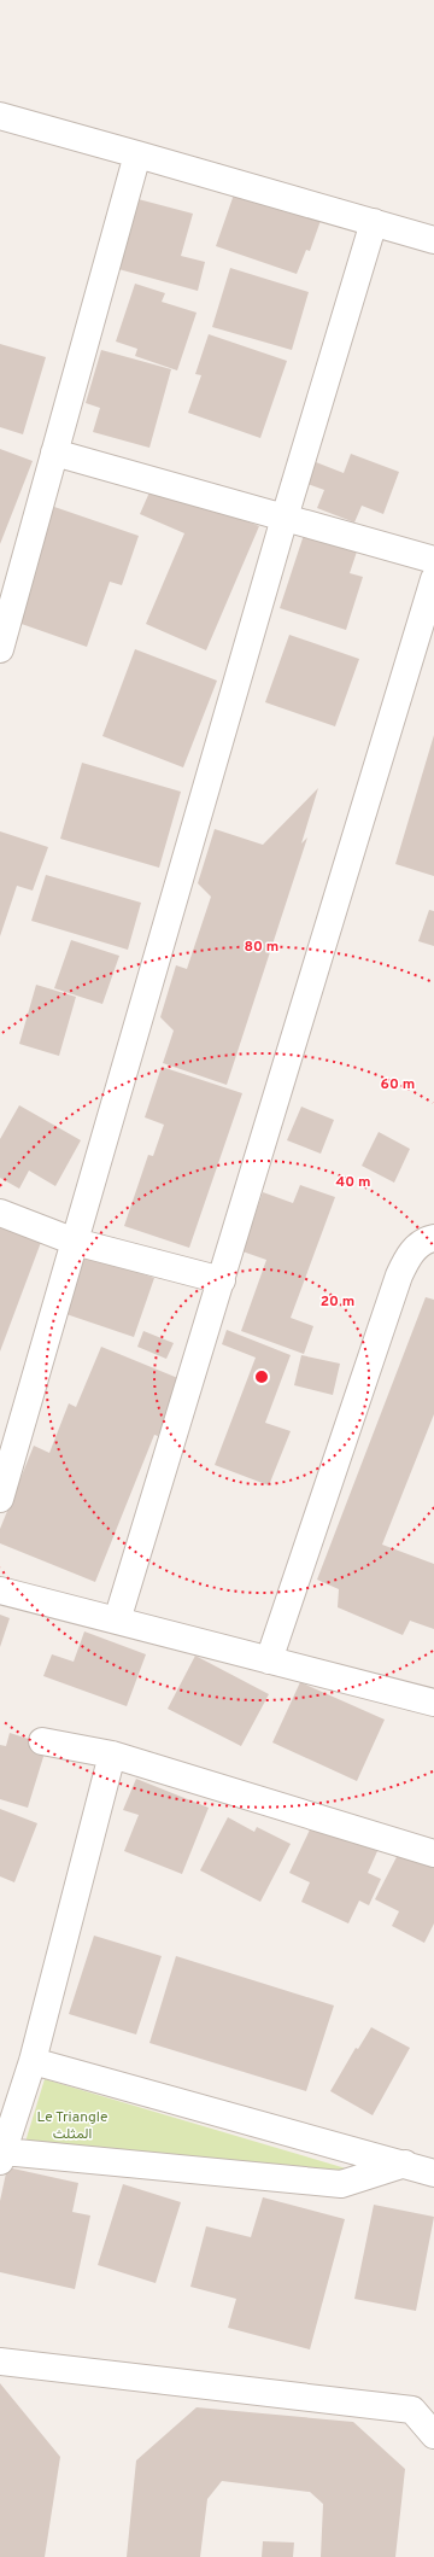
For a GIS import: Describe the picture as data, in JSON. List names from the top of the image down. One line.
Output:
{"parks":["Le Triangle المثلث"],"rings":["80 m","60 m","40 m","20 m"]}
